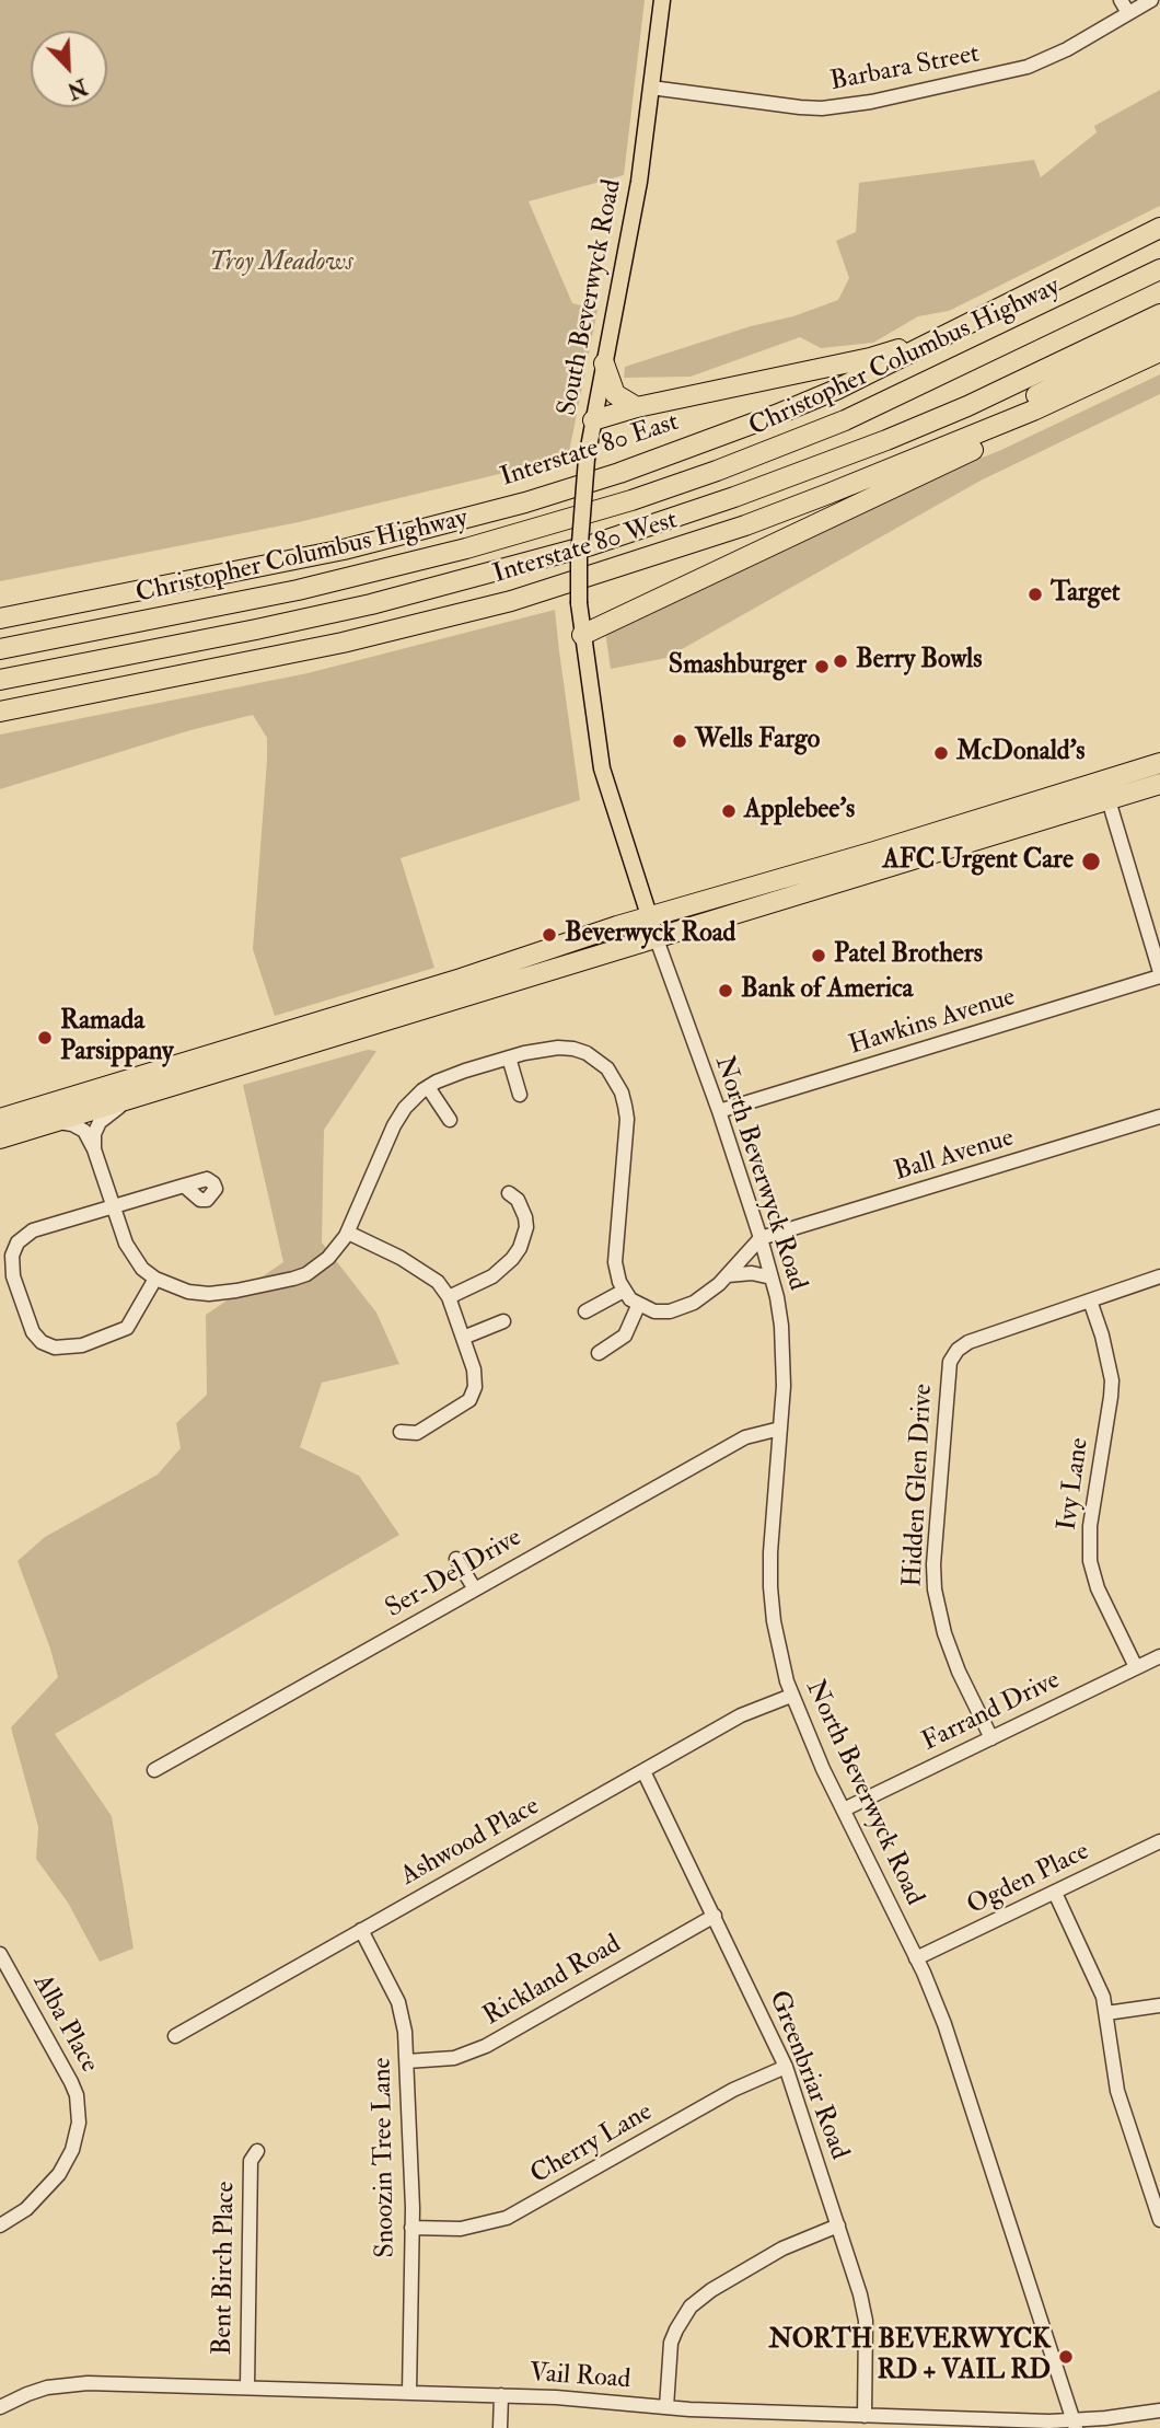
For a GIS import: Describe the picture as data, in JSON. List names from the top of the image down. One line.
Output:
{"streets":{"highway":["Christopher Columbus Highway","Interstate 80 East","Interstate 80 West"],"main road":["South Beverwyck Road"],"street":["Barbara Street","Hawkins Avenue","Ball Avenue","North Beverwyck Road","Ivy Lane","Hidden Glen Drive","Ser-Del Drive","Farrand Drive","Ashwood Place","Ogden Place","Rickland Road","Alba Place","Greenbriar Road","Cherry Lane","Snoozin Tree Lane","Bent Birch Place","Vail Road"]},"crossings":[["Barbara Street","South Beverwyck Road"],["South Beverwyck Road","North Beverwyck Road"],["Hawkins Avenue","North Beverwyck Road"],["Ball Avenue","North Beverwyck Road"],["North Beverwyck Road","Ser-Del Drive"],["North Beverwyck Road","Farrand Drive"],["North Beverwyck Road","Ashwood Place"],["North Beverwyck Road","Ogden Place"],["North Beverwyck Road","Vail Road"],["Ivy Lane","Hidden Glen Drive"],["Ivy Lane","Farrand Drive"],["Hidden Glen Drive","Farrand Drive"],["Ashwood Place","Greenbriar Road"],["Ashwood Place","Snoozin Tree Lane"],["Rickland Road","Greenbriar Road"],["Rickland Road","Snoozin Tree Lane"],["Greenbriar Road","Cherry Lane"],["Greenbriar Road","Vail Road"],["Cherry Lane","Snoozin Tree Lane"],["Snoozin Tree Lane","Vail Road"],["Bent Birch Place","Vail Road"]],"parks":["Troy Meadows"],"places":["Target","Berry Bowls","Smashburger","Wells Fargo","McDonald's","Applebee's","AFC Urgent Care","Beverwyck Road","Patel Brothers","Bank of America","Ramada Parsippany","NORTH BEVERWYCK RD + VAIL RD"],"north":"bottom right"}
